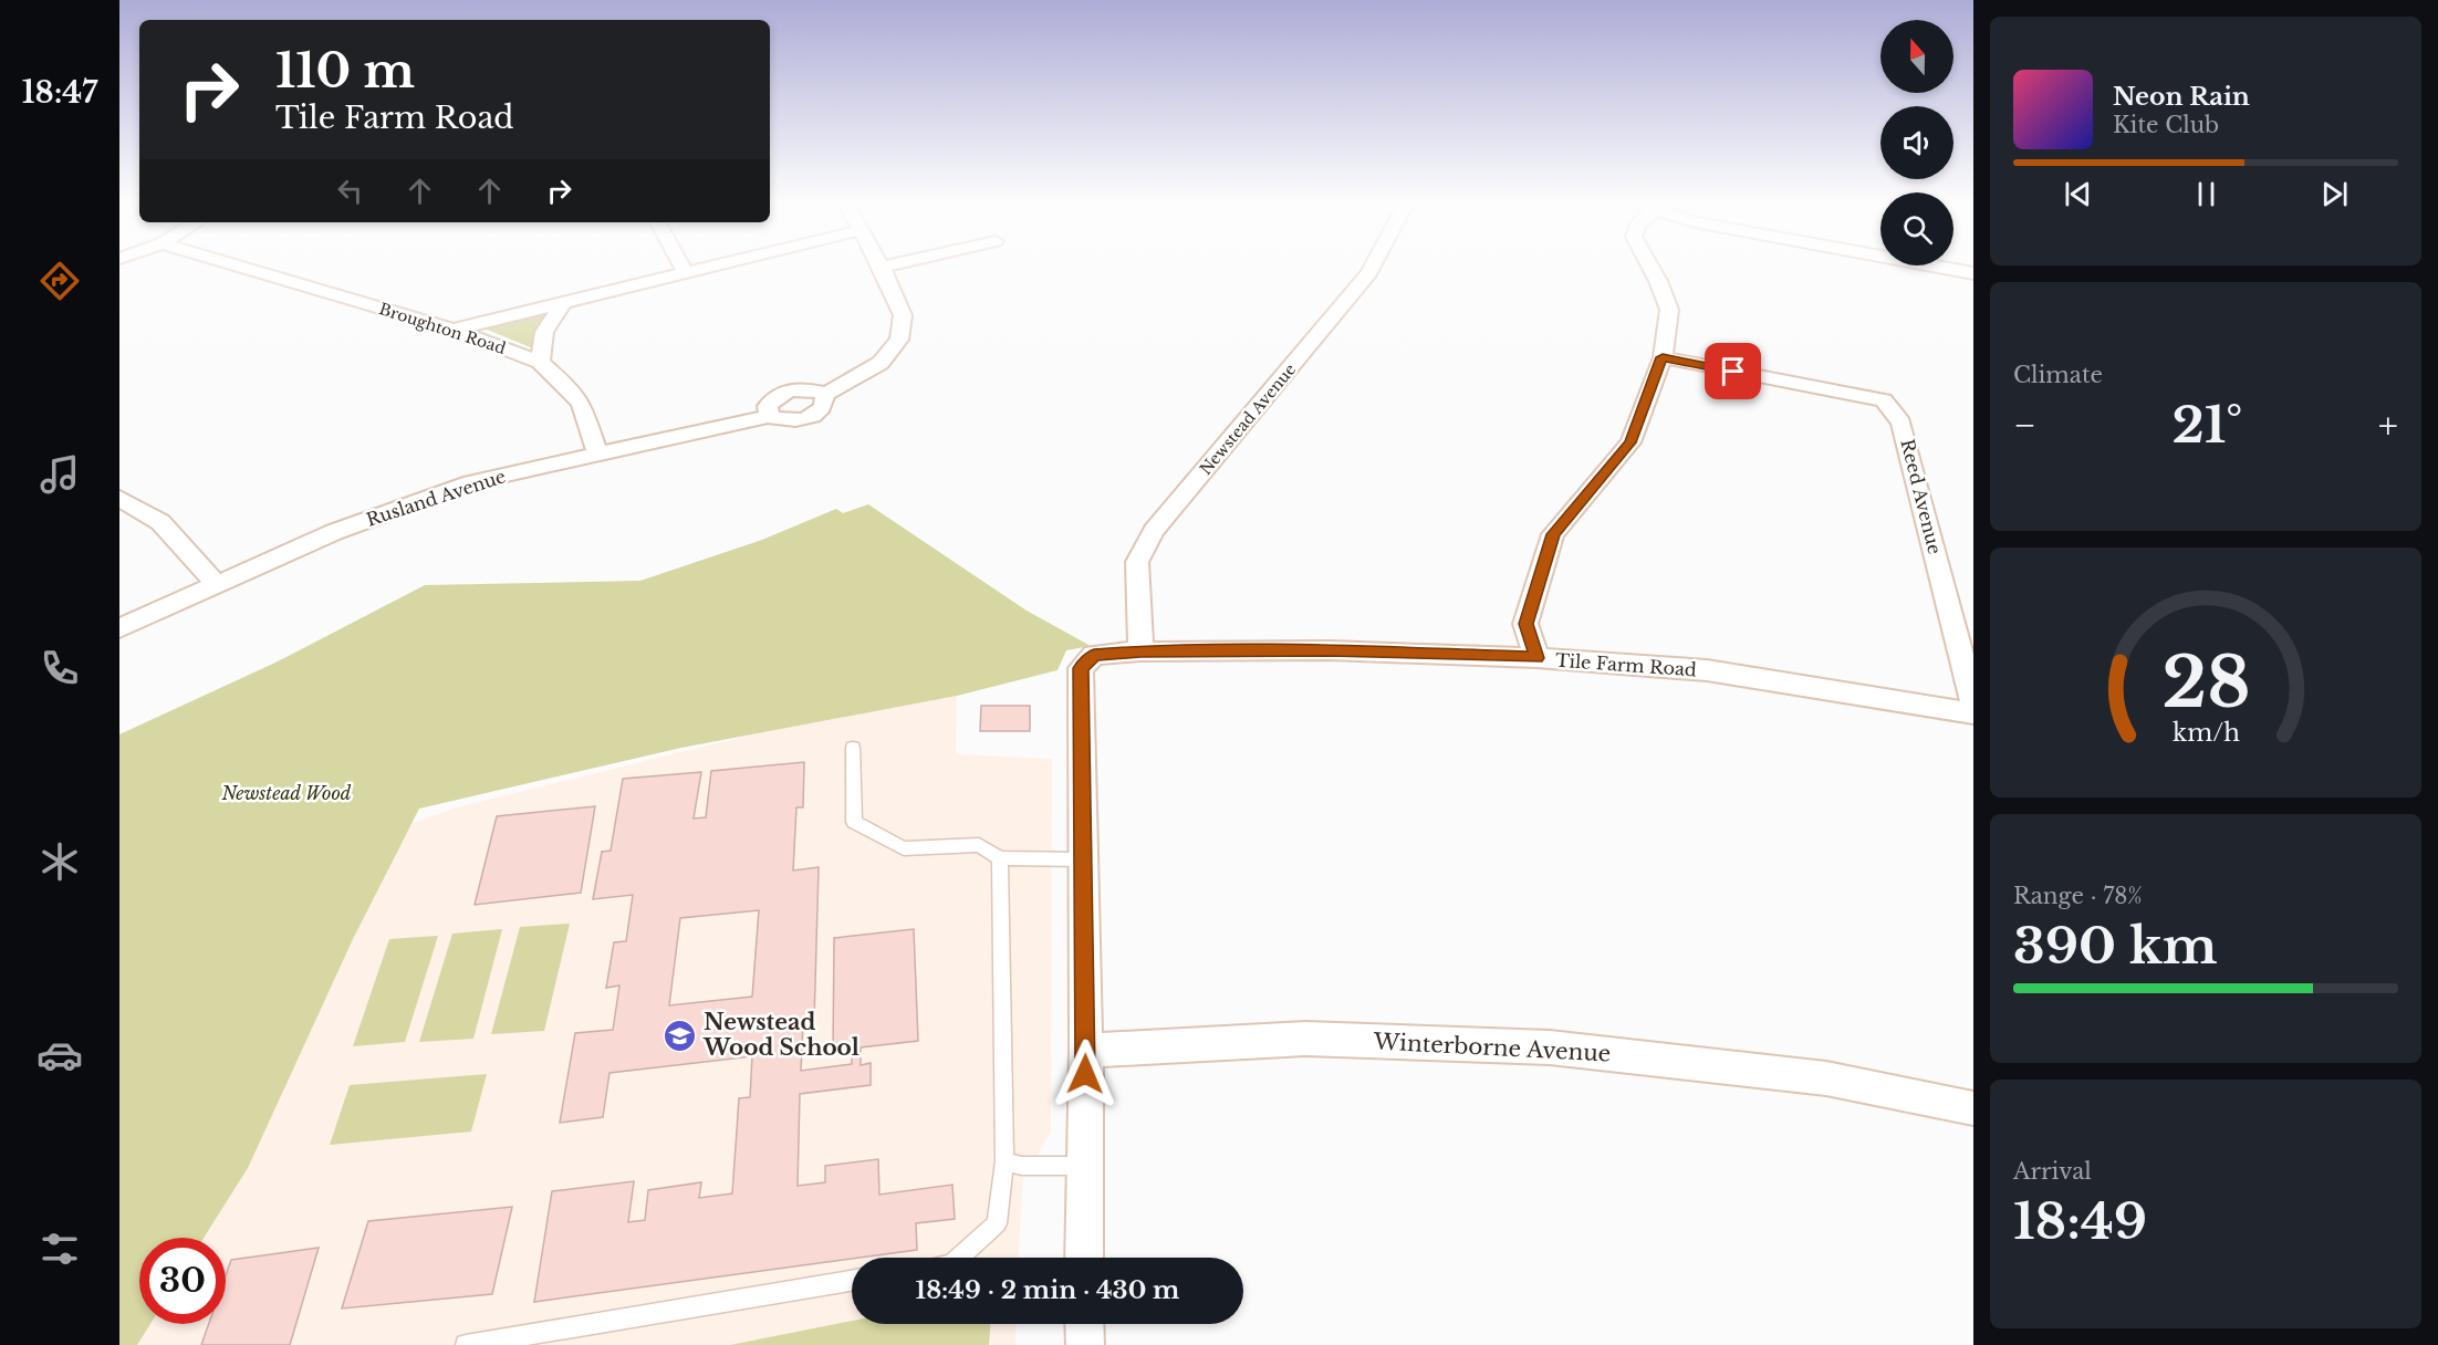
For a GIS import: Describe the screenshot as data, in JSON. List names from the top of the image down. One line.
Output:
{"streets":{"street":["Broughton Road","Newstead Avenue","Reed Avenue","Rusland Avenue","Tile Farm Road","Winterborne Avenue"]},"crossings":[["Broughton Road","Rusland Avenue"],["Newstead Avenue","Tile Farm Road"]],"parks":["Newstead Wood"],"places":{"school or university":["Newstead Wood School"]},"north":"top","page":{"tabs":"18:47","turn":["110 m","Tile Farm Road"],"song":["Neon Rain","Kite Club"],"tile":["Climate",["Range · 78%","390 km"],["Arrival","18:49"]],"heat":["−","21°","+"],"limit":"30","trip":"18:49 · 2 min · 430 m","gauge":["28","km/h"]}}
